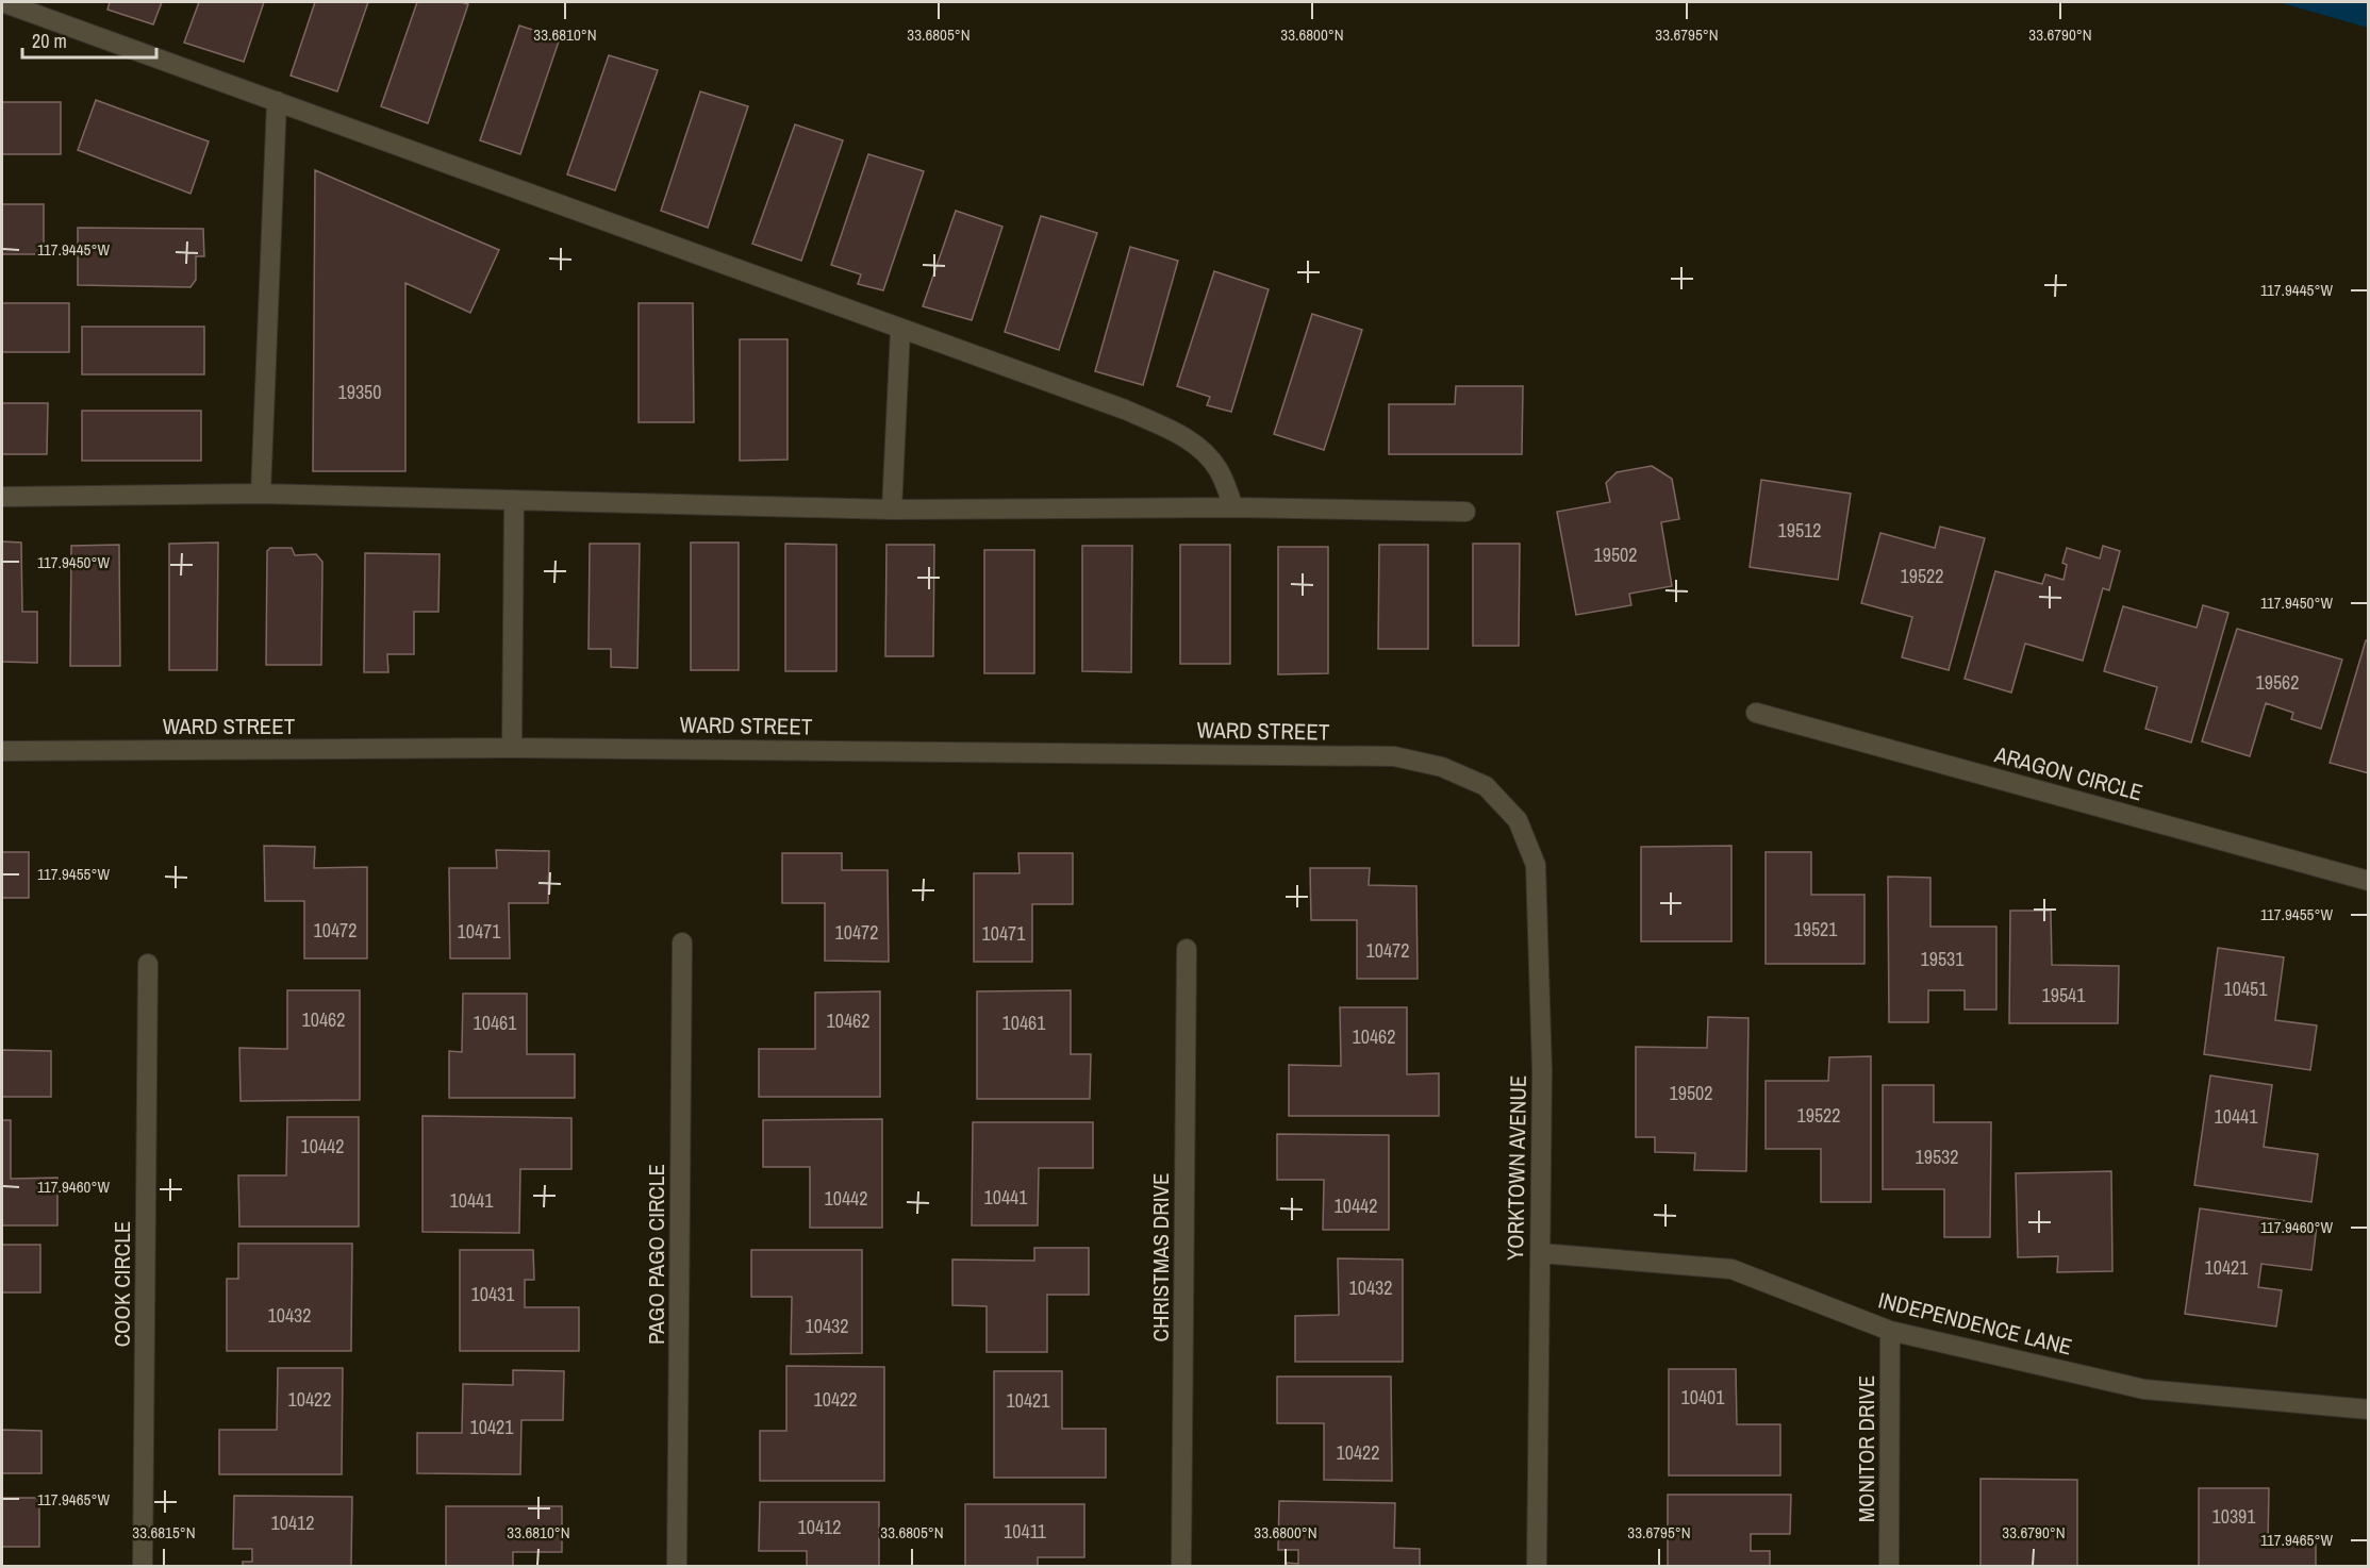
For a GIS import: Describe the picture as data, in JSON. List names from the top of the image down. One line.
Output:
{"streets":{"street":["WARD STREET","ARAGON CIRCLE","YORKTOWN AVENUE","PAGO PAGO CIRCLE","CHRISTMAS DRIVE","COOK CIRCLE","INDEPENDENCE LANE","MONITOR DRIVE"]},"crossings":[["WARD STREET","YORKTOWN AVENUE"],["YORKTOWN AVENUE","INDEPENDENCE LANE"],["INDEPENDENCE LANE","MONITOR DRIVE"]],"house_numbers":["19350","19512","19502","19522","19562","19521","10472","10471","10472","10471","10472","19531","10451","19541","10462","10462","10461","10461","10462","19502","19522","10441","10442","19532","10441","10442","10441","10442","10421","10432","10431","10432","10432","10401","10422","10422","10421","10421","10422","10391","10412","10412","10411"],"scale_bar":"20 m","coordinates":["33.6810°N","33.6805°N","33.6800°N","33.6795°N","33.6790°N","117.9445°W","117.9450°W","117.9455°W","117.9460°W","117.9465°W","33.6815°N"]}
